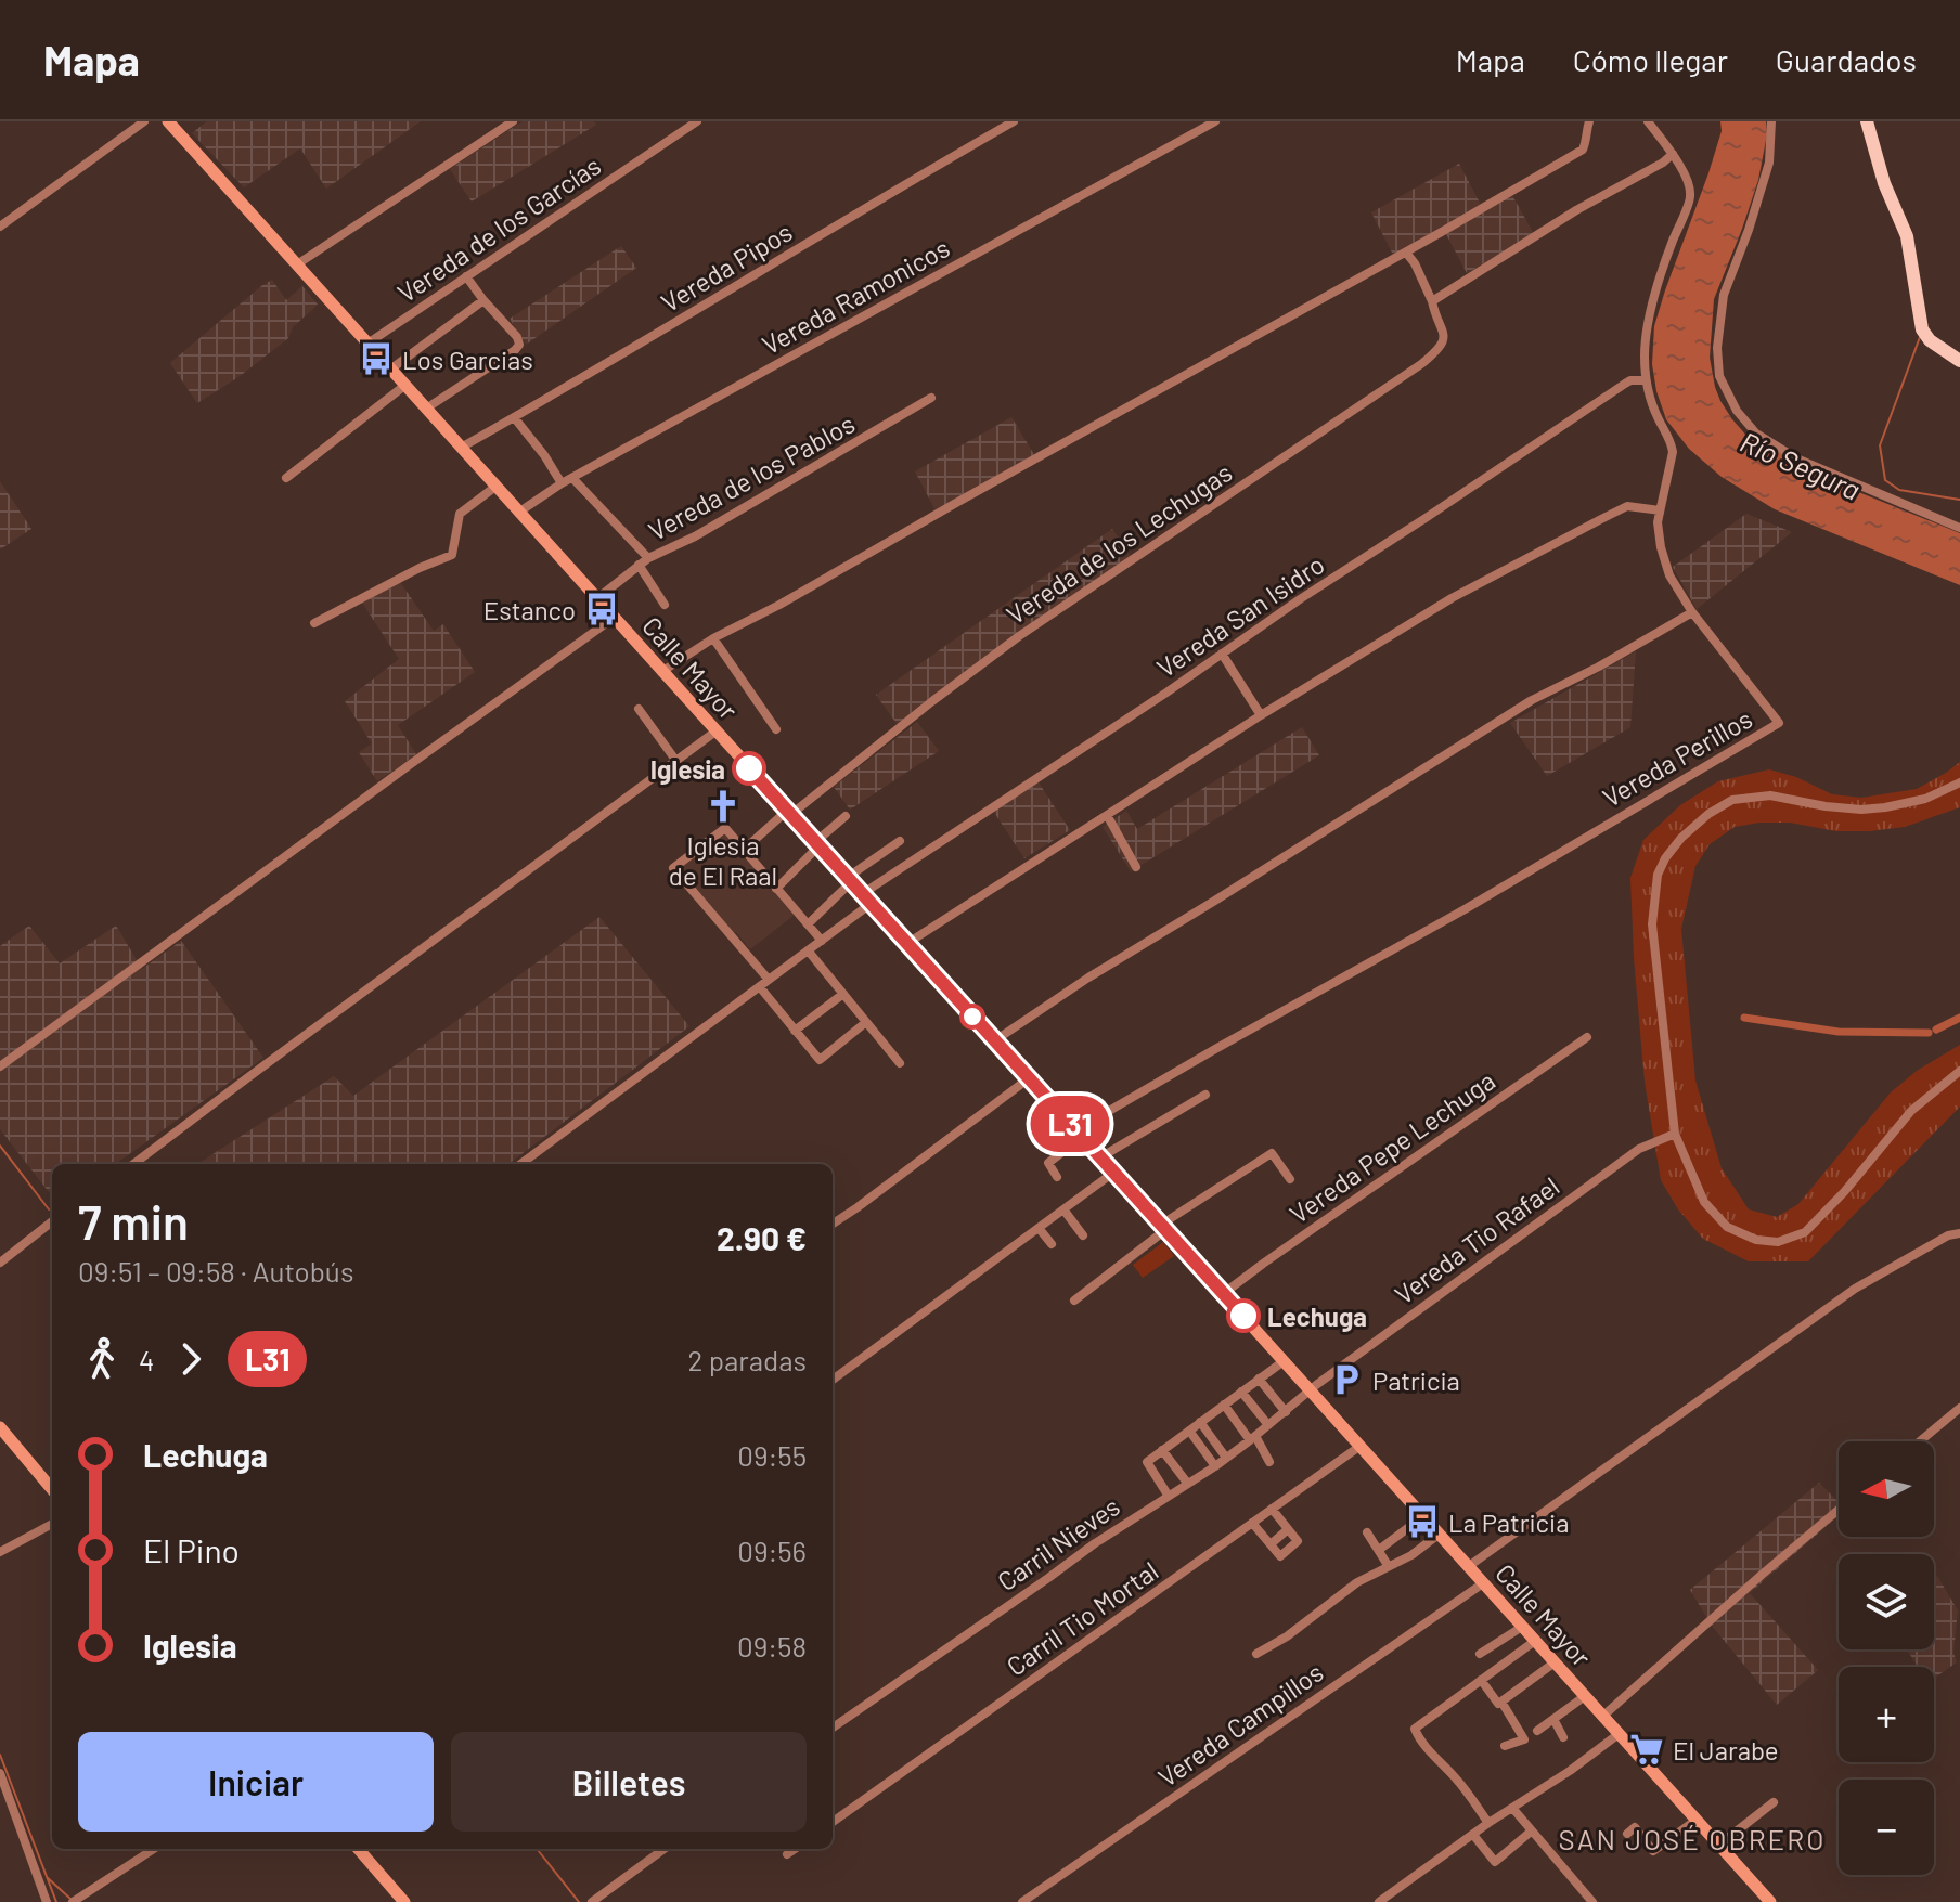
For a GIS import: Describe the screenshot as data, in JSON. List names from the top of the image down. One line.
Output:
{"streets":{"main road":["Calle Mayor"],"street":["Vereda de los Garcías","Vereda Pipos","Vereda Ramonicos","Vereda de los Pablos","Vereda de los Lechugas","Vereda San Isidro","Vereda Perillos","Vereda Pepe Lechuga","Vereda Tio Rafael","Carril Nieves","Carril Tio Mortal","Vereda Campillos"]},"crossings":[["Vereda de los Garcías","Calle Mayor"],["Vereda Pipos","Calle Mayor"],["Vereda Ramonicos","Calle Mayor"],["Vereda de los Pablos","Calle Mayor"],["Vereda de los Lechugas","Calle Mayor"],["Vereda San Isidro","Calle Mayor"],["Vereda San Isidro","Vereda Perillos"],["Calle Mayor","Vereda Perillos"],["Calle Mayor","Vereda Pepe Lechuga"],["Calle Mayor","Vereda Tio Rafael"],["Calle Mayor","Carril Nieves"],["Calle Mayor","Carril Tio Mortal"],["Calle Mayor","Vereda Campillos"],["Vereda Tio Rafael","Carril Nieves"]],"districts":["SAN JOSÉ OBRERO"],"water":["Río Segura"],"places":{"bus stop":["Los Garcias","Estanco","La Patricia"],"other":["Iglesia","Lechuga"],"church":["Iglesia de El Raal"],"parking":["Patricia"],"supermarket":["El Jarabe"]},"lines":["bus line L31"],"north":"left","page":{"header":"Mapa","nav":["Mapa","Cómo llegar","Guardados"],"on_map":"L31","heading":["7 min","09:51 – 09:58 · Autobús","2.90 €"],"legs":["4","L31","2 paradas"],"list":[{"name":"Lechuga","value":"09:55"},{"name":"El Pino","value":"09:56"},{"name":"Iglesia","value":"09:58"}],"map_buttons":["+","−"],"buttons":["Iniciar","Billetes"]}}
